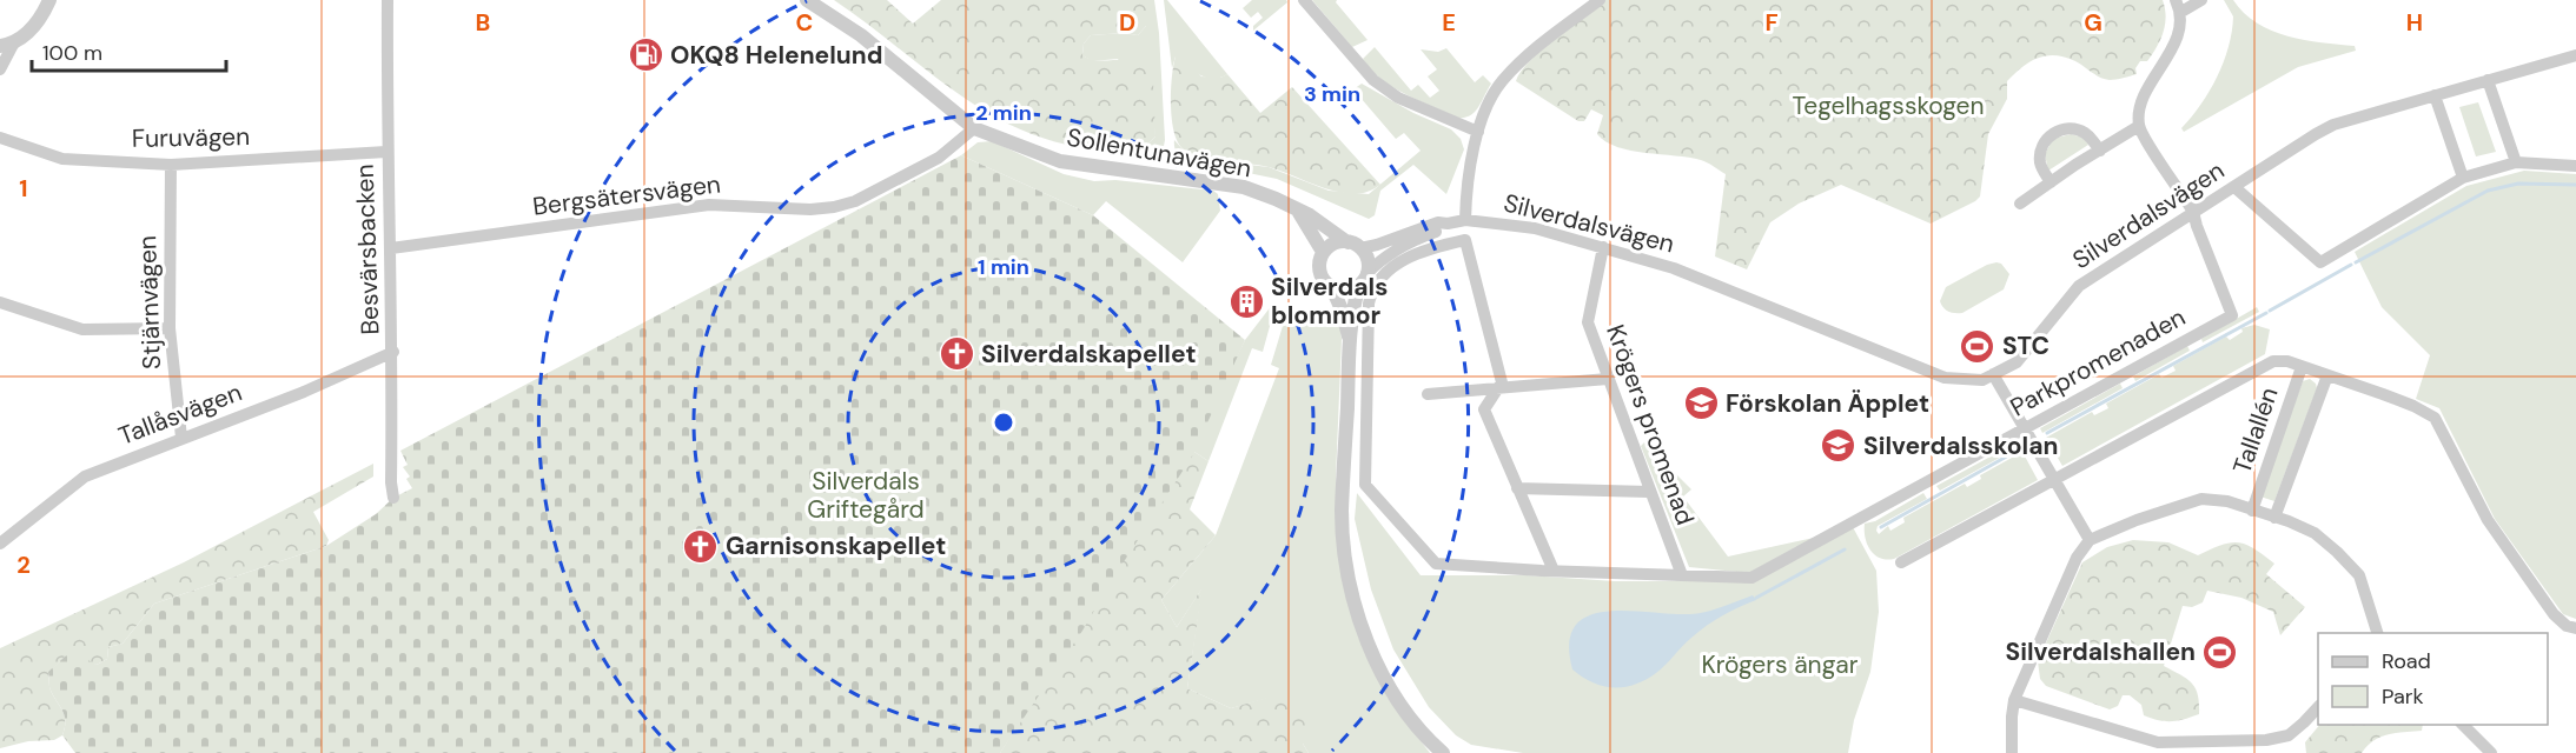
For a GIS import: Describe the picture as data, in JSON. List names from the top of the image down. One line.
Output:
{"streets":{"street":["Furuvägen","Sollentunavägen","Bergsätersvägen","Silverdalsvägen","Besvärsbacken","Stjärnvägen","Parkpromenaden","Tallåsvägen","Krögers promenad","Tallallén"]},"crossings":[["Furuvägen","Besvärsbacken"],["Furuvägen","Stjärnvägen"],["Sollentunavägen","Bergsätersvägen"],["Sollentunavägen","Silverdalsvägen"],["Bergsätersvägen","Besvärsbacken"],["Silverdalsvägen","Parkpromenaden"],["Silverdalsvägen","Krögers promenad"],["Besvärsbacken","Tallåsvägen"],["Stjärnvägen","Tallåsvägen"],["Parkpromenaden","Krögers promenad"]],"parks":["Tegelhagsskogen","Silverdals Griftegård","Krögers ängar"],"places":{"fuel station":["OKQ8 Helenelund"],"building":["Silverdals blommor"],"sports":["STC","Silverdalshallen"],"church":["Silverdalskapellet","Garnisonskapellet"],"school or university":["Förskolan Äpplet","Silverdalsskolan"]},"legend":["Road","Park"],"scale_bar":"100 m","grid":{"columns":["B","C","D","E","F","G","H"],"rows":["1","2"]},"rings":["3 min","2 min","1 min"]}
